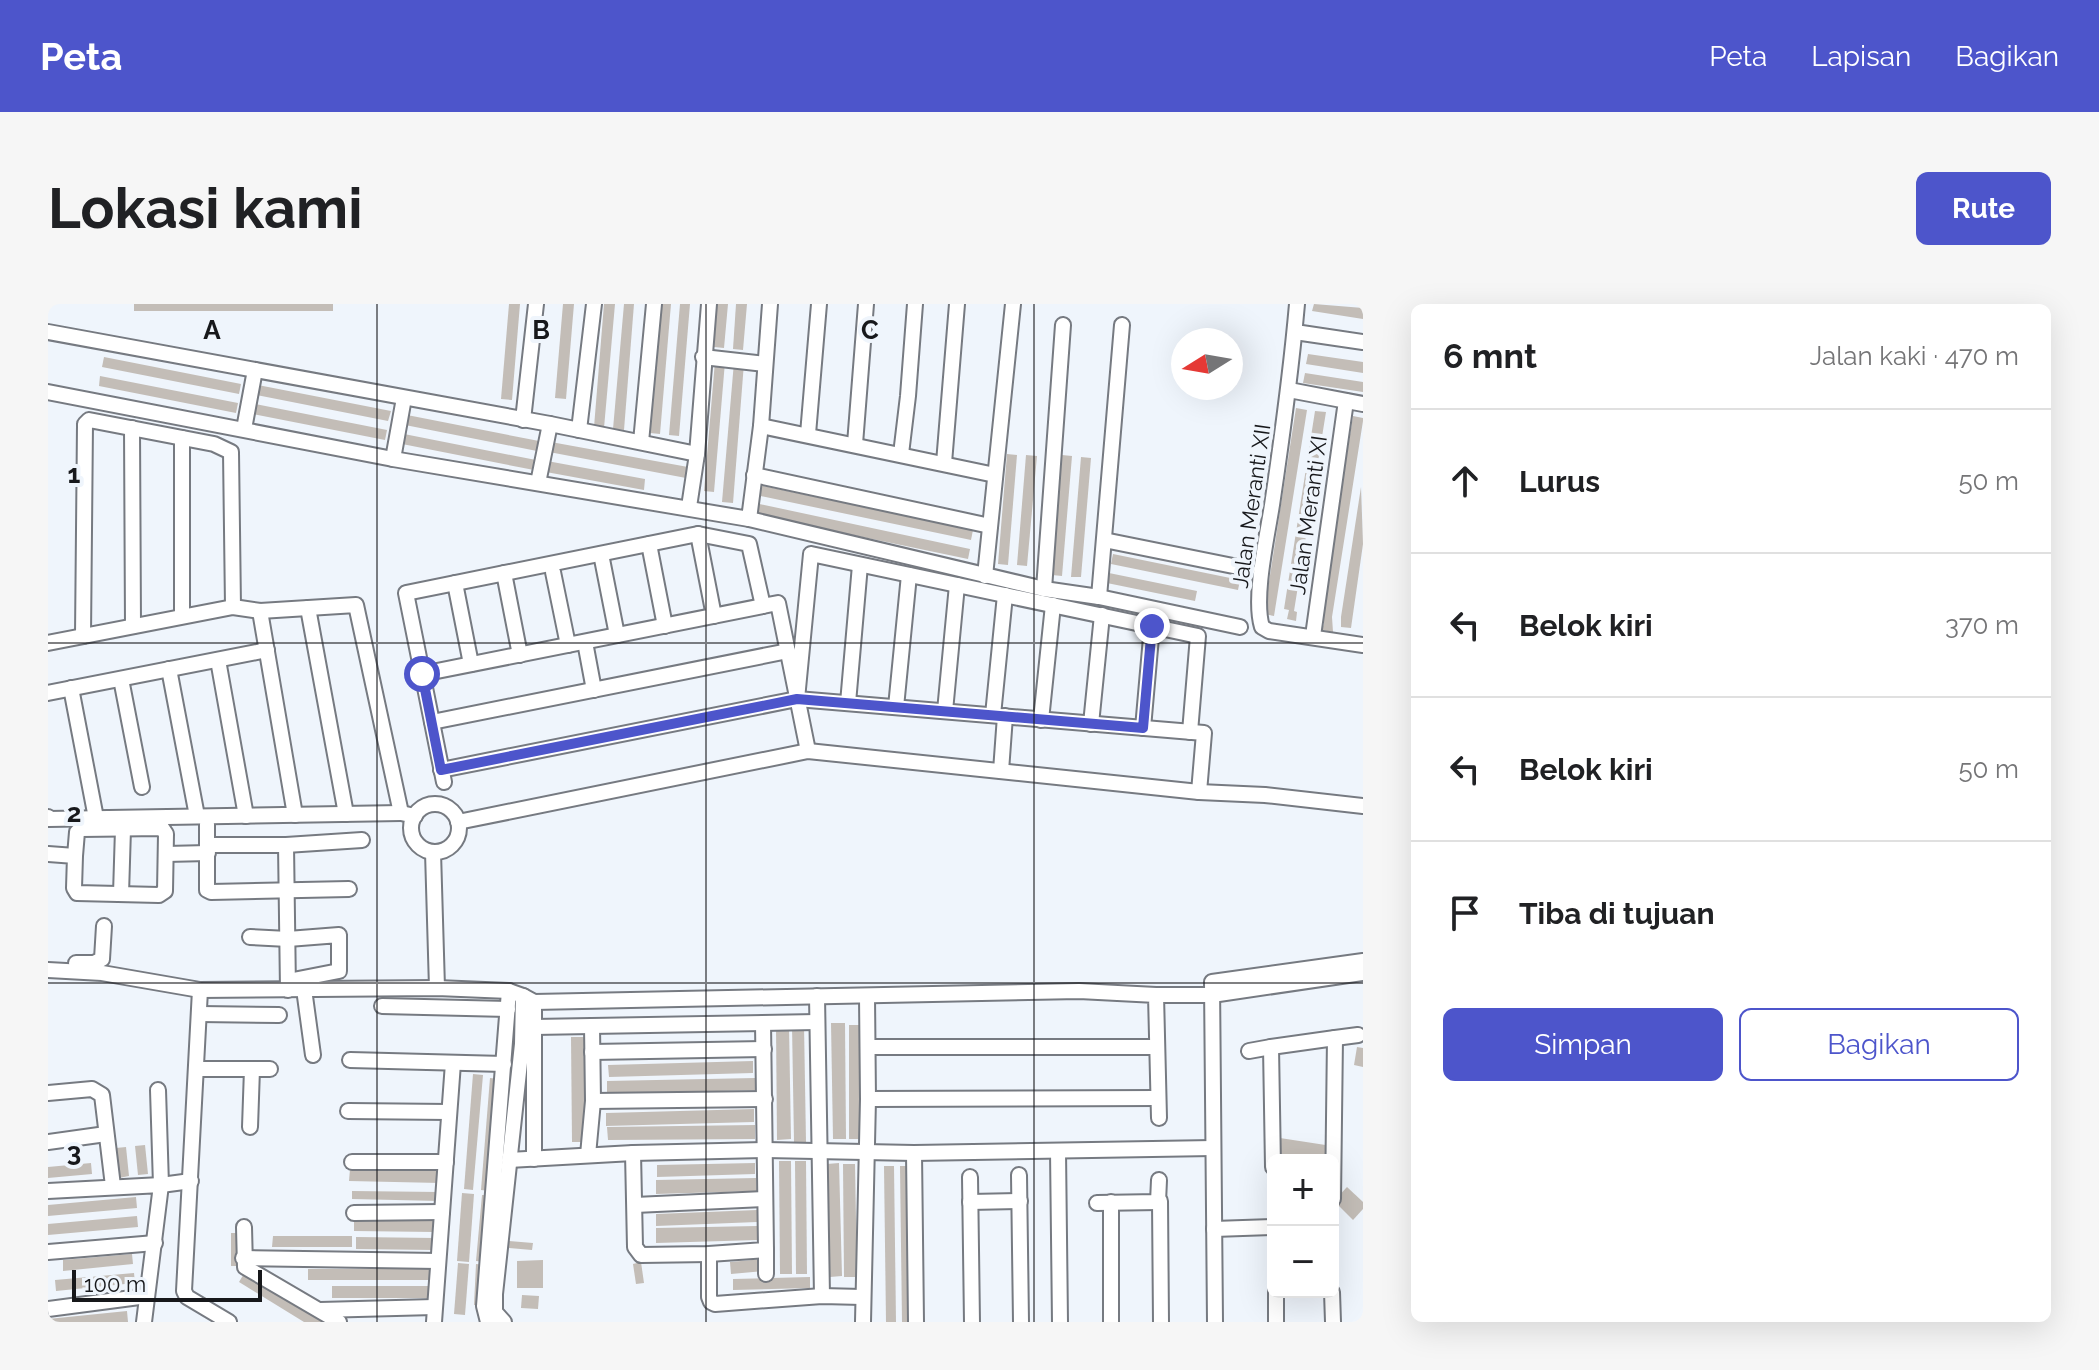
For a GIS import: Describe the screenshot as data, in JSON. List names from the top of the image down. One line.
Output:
{"streets":{"street":["Jalan Meranti XII","Jalan Meranti XI"]},"crossings":[["Jalan Meranti XII","Jalan Meranti XI"]],"scale_bar":"100 m","north":"left","page":{"header":"Peta","nav":["Peta","Lapisan","Bagikan"],"buttons":["Rute",["Simpan","Bagikan"]],"title":"Lokasi kami","heading":["6 mnt","Jalan kaki · 470 m"],"list":[["Lurus","50 m"],["Belok kiri","370 m"],["Belok kiri","50 m"],"Tiba di tujuan"],"map_buttons":["+","−"],"scale":"100 m"},"grid":{"columns":["A","B","C"],"rows":["1","2","3"]}}
